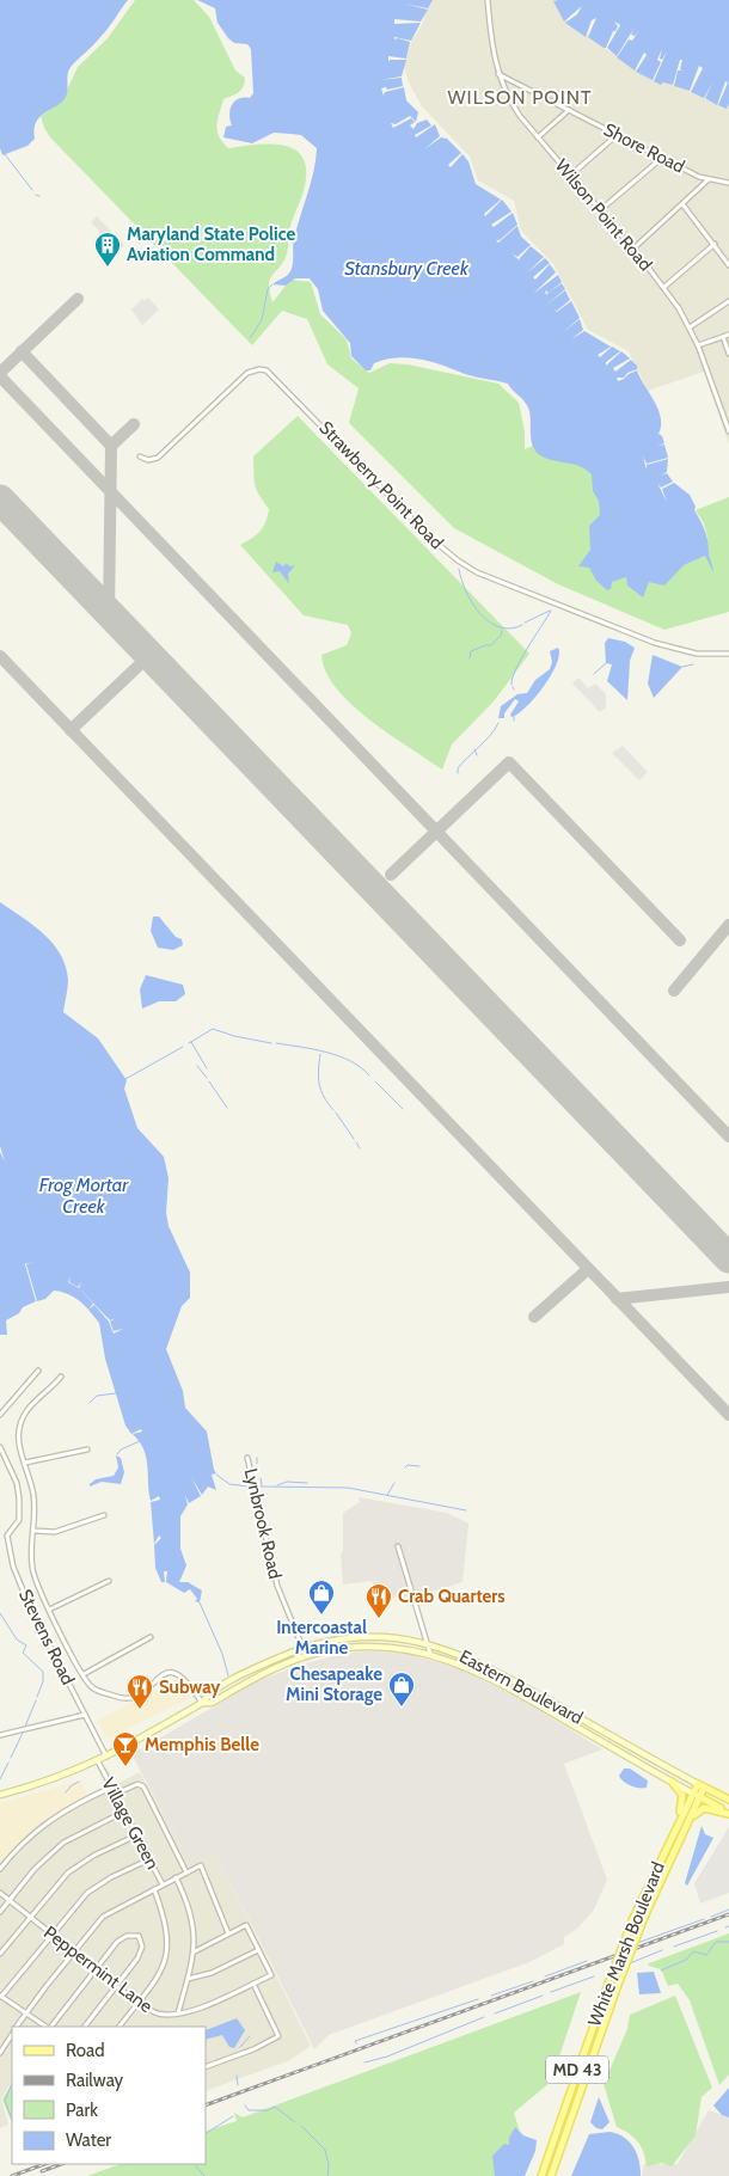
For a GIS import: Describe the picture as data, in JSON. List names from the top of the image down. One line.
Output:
{"streets":{"main road":["Eastern Boulevard","White Marsh Boulevard","MD 43"],"street":["Shore Road","Wilson Point Road","Strawberry Point Road","Lynbrook Road","Stevens Road","Village Green","Peppermint Lane"]},"crossings":[["Shore Road","Wilson Point Road"],["Lynbrook Road","Eastern Boulevard"],["Stevens Road","Eastern Boulevard"],["Eastern Boulevard","Village Green"],["Eastern Boulevard","White Marsh Boulevard"]],"districts":["WILSON POINT"],"water":["Stansbury Creek","Frog Mortar Creek"],"places":{"building":["Maryland State Police Aviation Command"],"shop":["Intercoastal Marine","Chesapeake Mini Storage"],"restaurant":["Crab Quarters","Subway"],"bar":["Memphis Belle"]},"legend":["Road","Railway","Park","Water"]}
